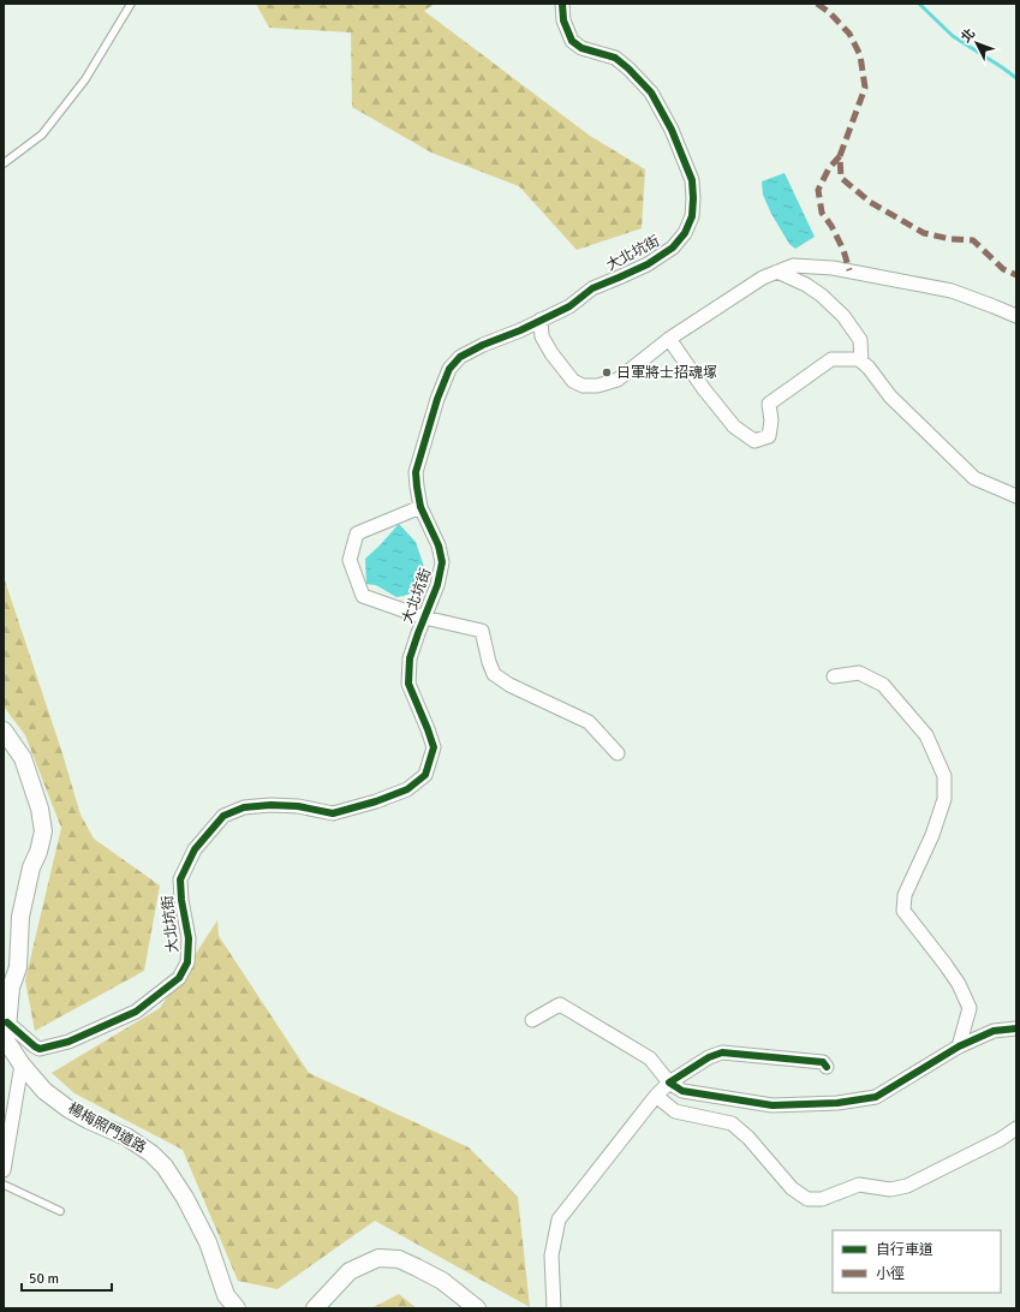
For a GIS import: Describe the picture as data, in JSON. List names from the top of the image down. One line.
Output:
{"streets":{"street":["大北坑街","楊梅照門道路"]},"crossings":[["大北坑街","楊梅照門道路"]],"places":["日軍將士招魂塚"],"legend":["自行車道","小徑"],"scale_bar":"50 m","north":"top left"}
